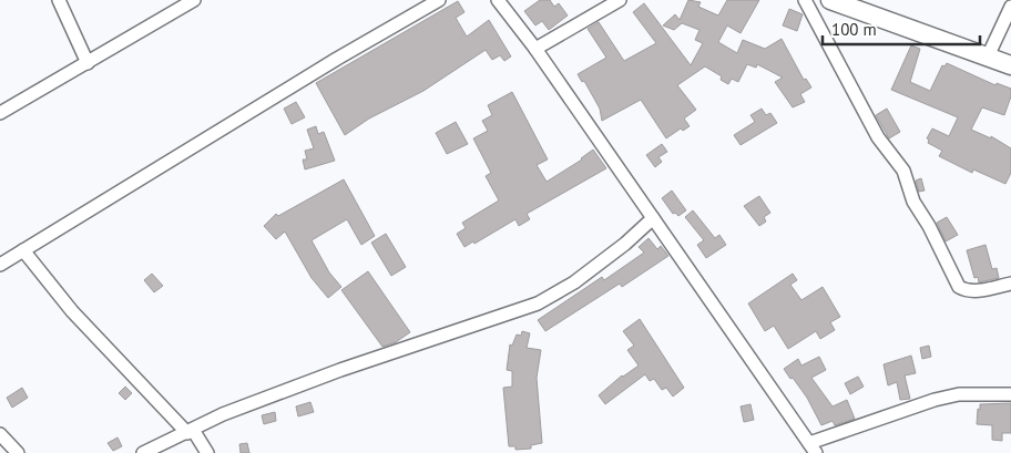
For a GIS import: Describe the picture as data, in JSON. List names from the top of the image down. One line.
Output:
{"scale_bar":"100 m"}
